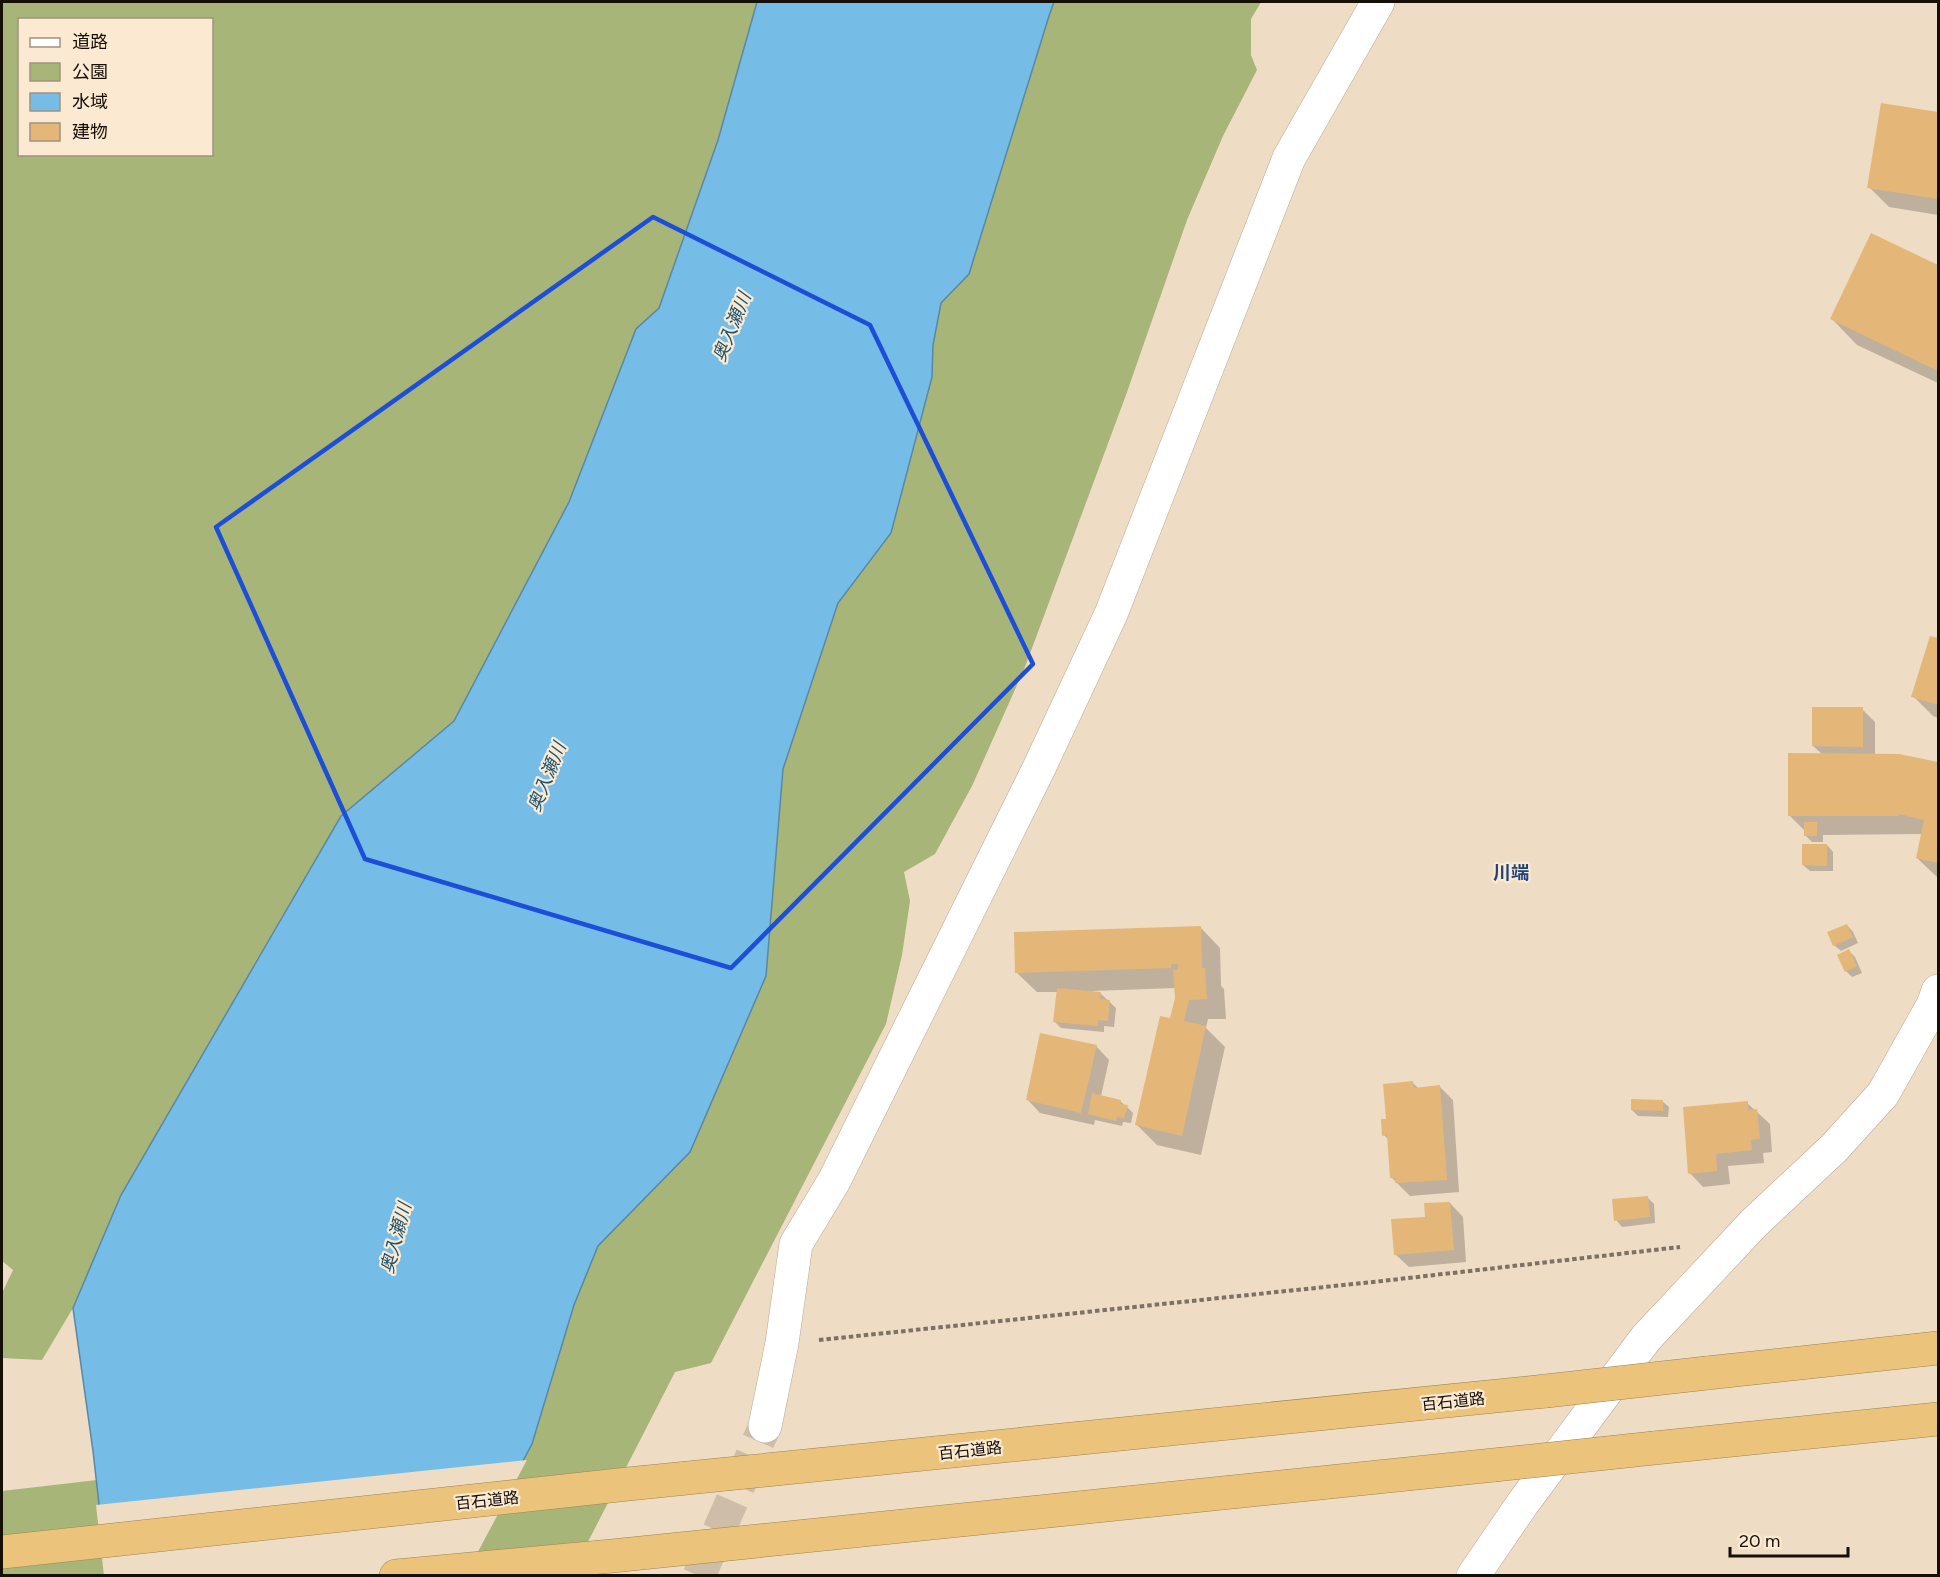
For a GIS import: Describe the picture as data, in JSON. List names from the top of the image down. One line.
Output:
{"streets":{"highway":["百石道路"]},"districts":["川端"],"water":["奥入瀬川"],"legend":["道路","公園","水域","建物"],"scale_bar":"20 m"}
